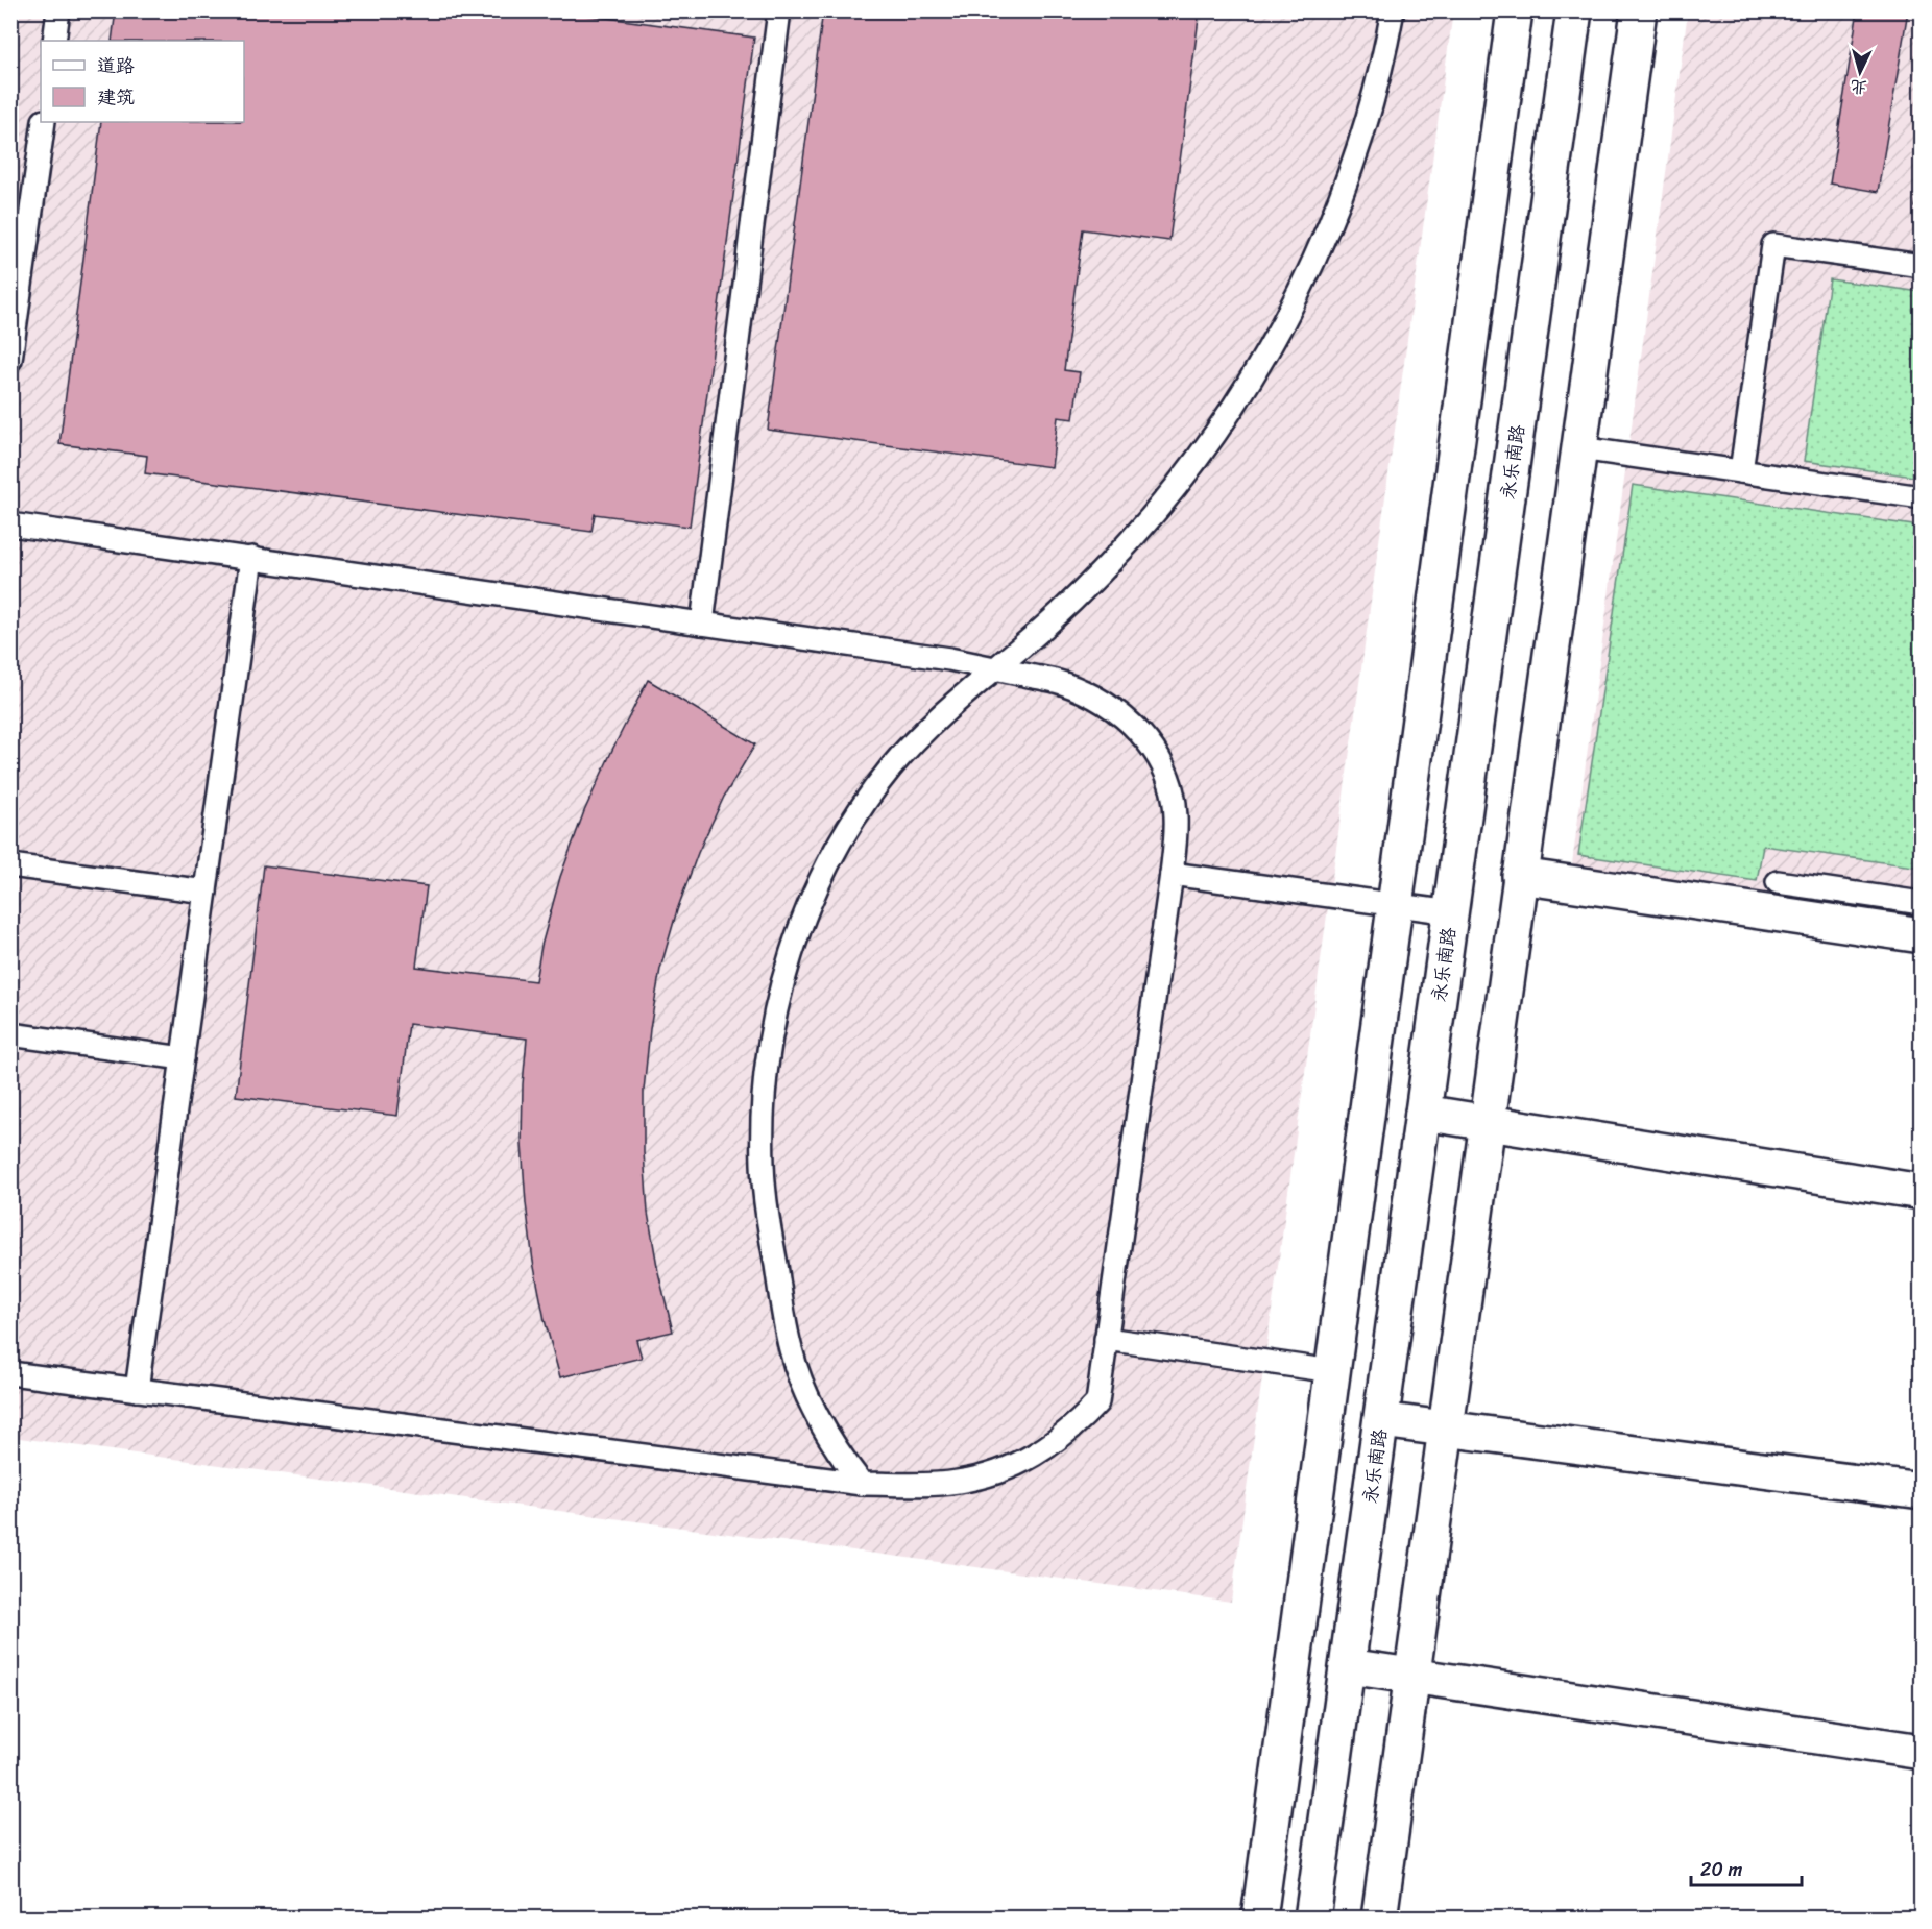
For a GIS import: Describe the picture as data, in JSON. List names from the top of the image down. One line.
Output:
{"streets":{"street":["永乐南路"]},"legend":["道路","建筑"],"scale_bar":"20 m","north":"bottom"}
